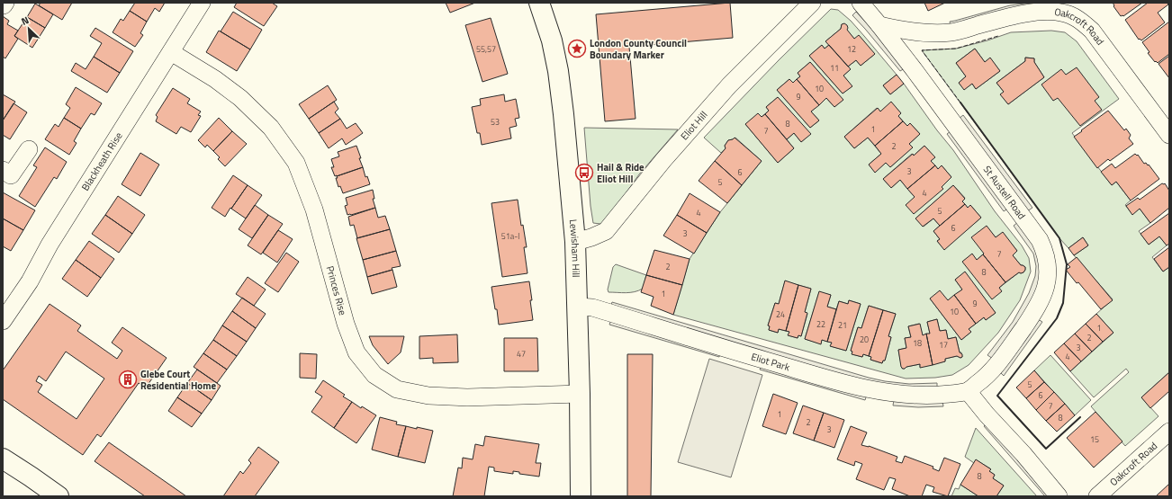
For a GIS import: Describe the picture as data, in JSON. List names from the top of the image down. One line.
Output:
{"streets":{"street":["Oakcroft Road","Eliot Hill","Blackheath Rise","St Austell Road","Lewisham Hill","Princes Rise","Eliot Park"]},"crossings":[["Oakcroft Road","St Austell Road"],["Eliot Hill","Lewisham Hill"],["Blackheath Rise","Princes Rise"],["St Austell Road","Eliot Park"],["Lewisham Hill","Princes Rise"],["Lewisham Hill","Eliot Park"]],"places":{"place":["London County Council Boundary Marker"],"bus stop":["Hail & Ride Eliot Hill"],"building":["Glebe Court Residential Home"]},"house_numbers":["55,57","12","11","10","9","53","8","1","7","2","3","6","5","4","5","4","6","3","51a-l","7","2","8","1","9","10","24","22","21","1","2","20","18","17","3","47","4","5","6","7","1","8","2","3","15","8"],"north":"top left"}
